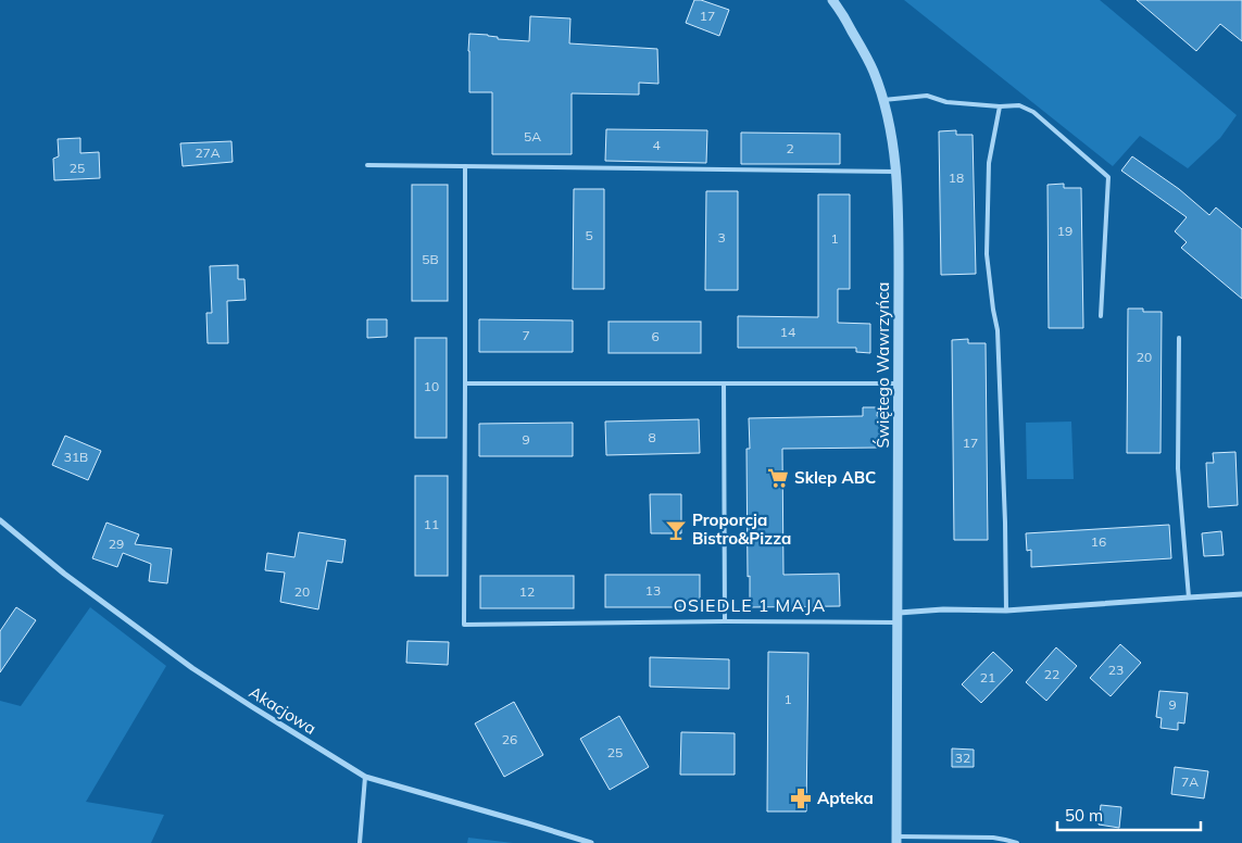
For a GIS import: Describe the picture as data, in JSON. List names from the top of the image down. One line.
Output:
{"streets":{"street":["Świętego Wawrzyńca","Akacjowa"]},"districts":["OSIEDLE 1 MAJA"],"places":{"supermarket":["Sklep ABC"],"bar":["Proporcja Bistro&Pizza"],"pharmacy":["Apteka"]},"house_numbers":["17","5A","4","2","27A","25","18","19","5","3","1","5B","14","7","6","20","10","8","9","17","31B","11","16","29","13","20","12","23","22","21","1","9","26","25","32","7A"],"scale_bar":"50 m"}
